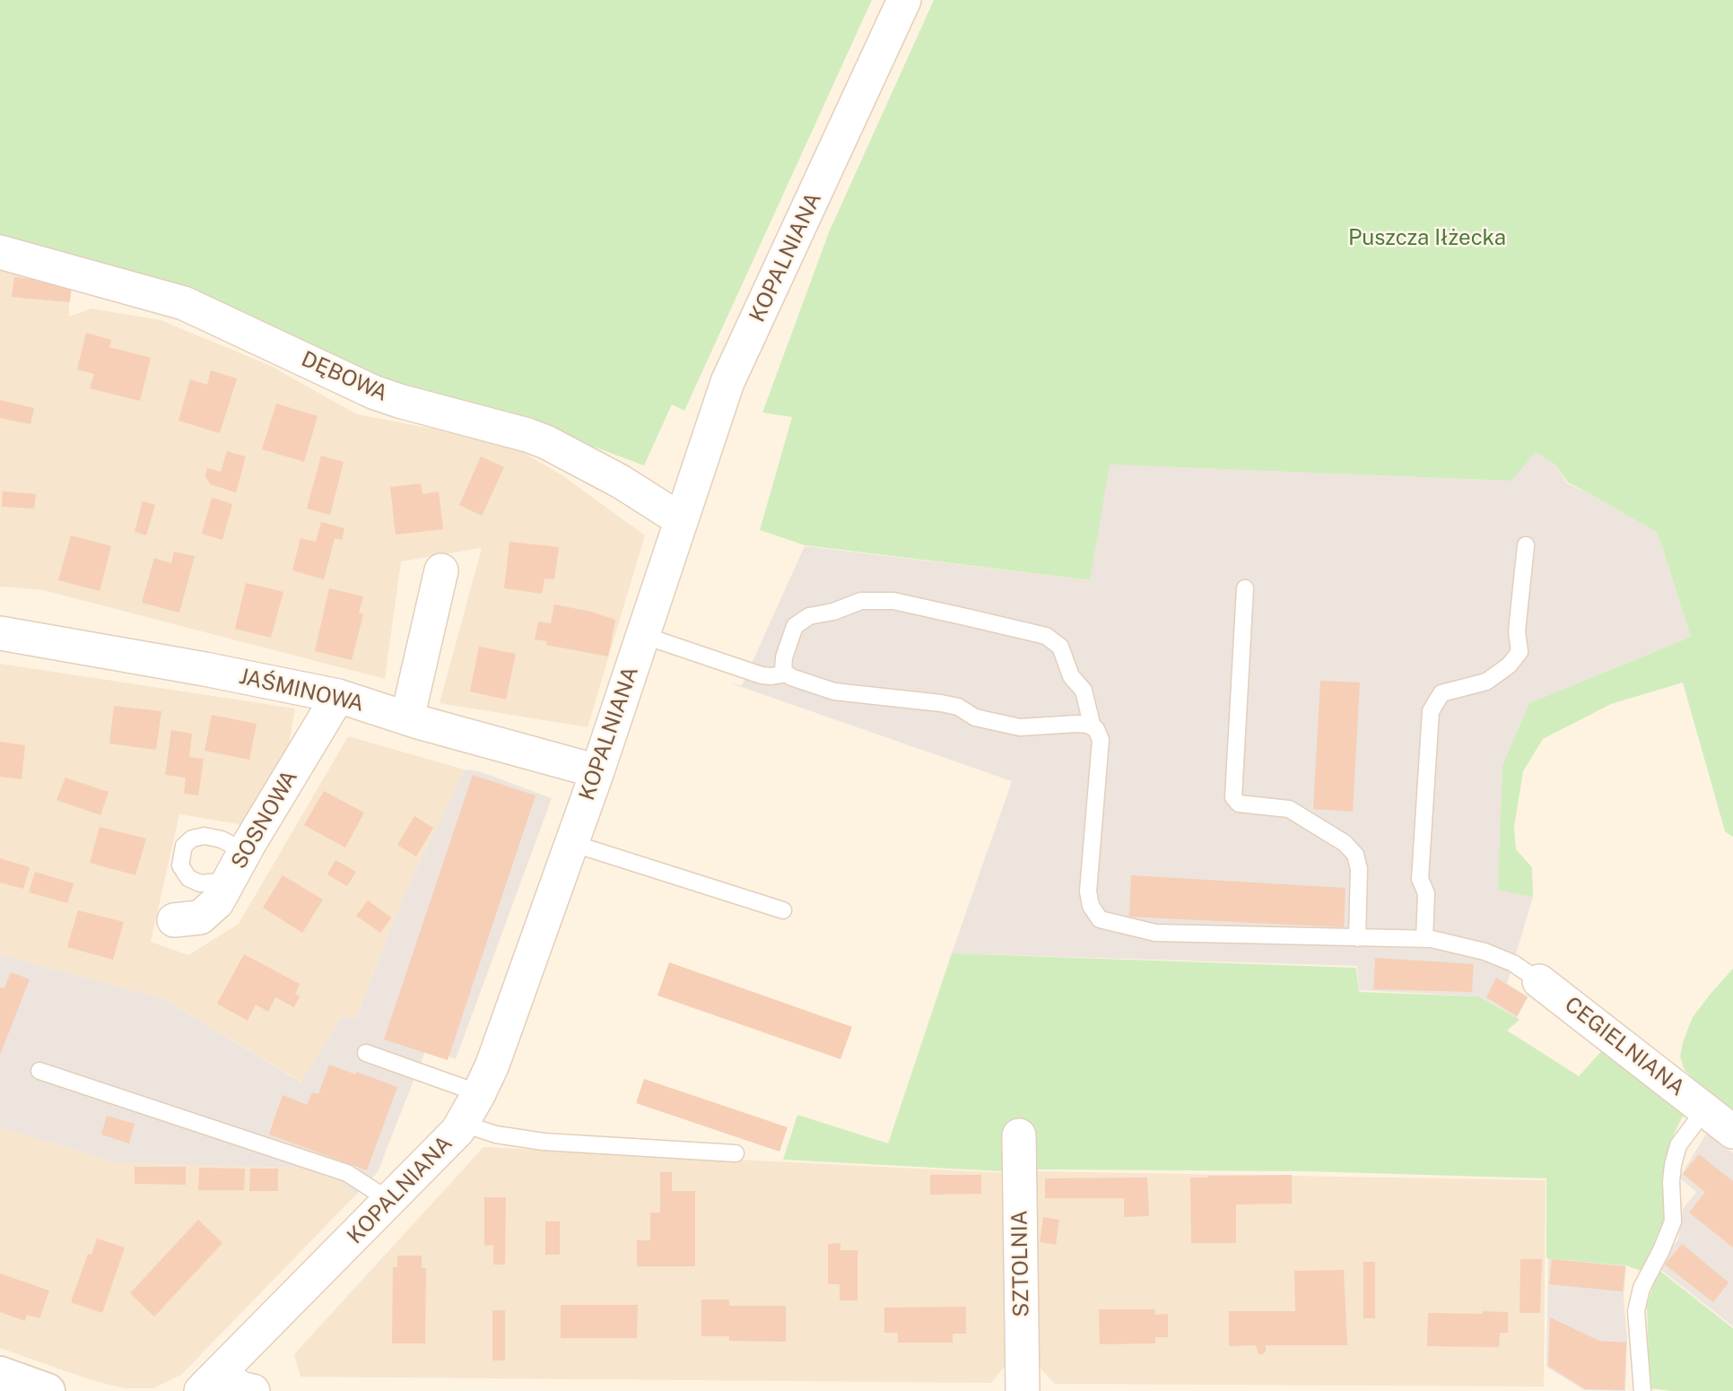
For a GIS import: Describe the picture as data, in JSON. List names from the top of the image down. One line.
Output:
{"streets":{"street":["KOPALNIANA","DĘBOWA","JAŚMINOWA","SOSNOWA","CEGIELNIANA","SZTOLNIA"]},"crossings":[["KOPALNIANA","DĘBOWA"],["KOPALNIANA","JAŚMINOWA"],["JAŚMINOWA","SOSNOWA"]],"parks":["Puszcza Iłżecka"]}
